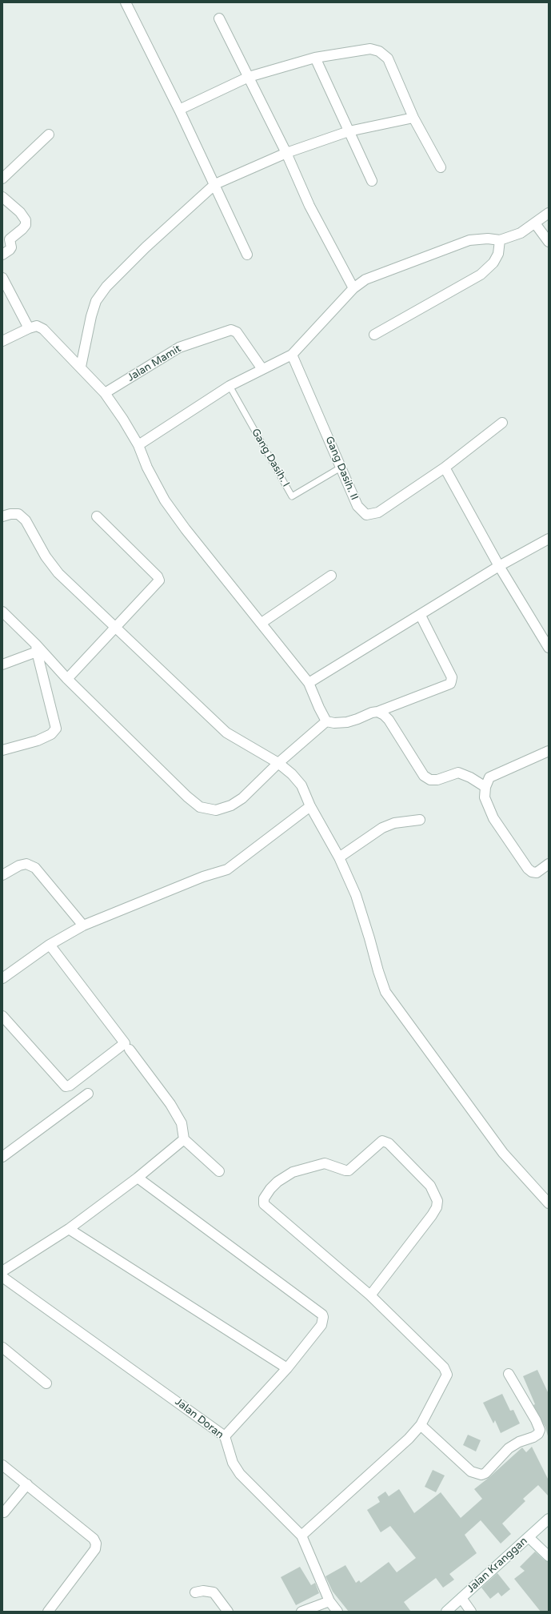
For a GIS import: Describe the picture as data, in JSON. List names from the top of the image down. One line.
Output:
{"streets":{"street":["Jalan Mamit","Gang Dasih. II","Jalan Doran","Jalan Kranggan"],"lane":["Gang Dasih. I"]},"crossings":[["Gang Dasih. I","Gang Dasih. II"]]}
